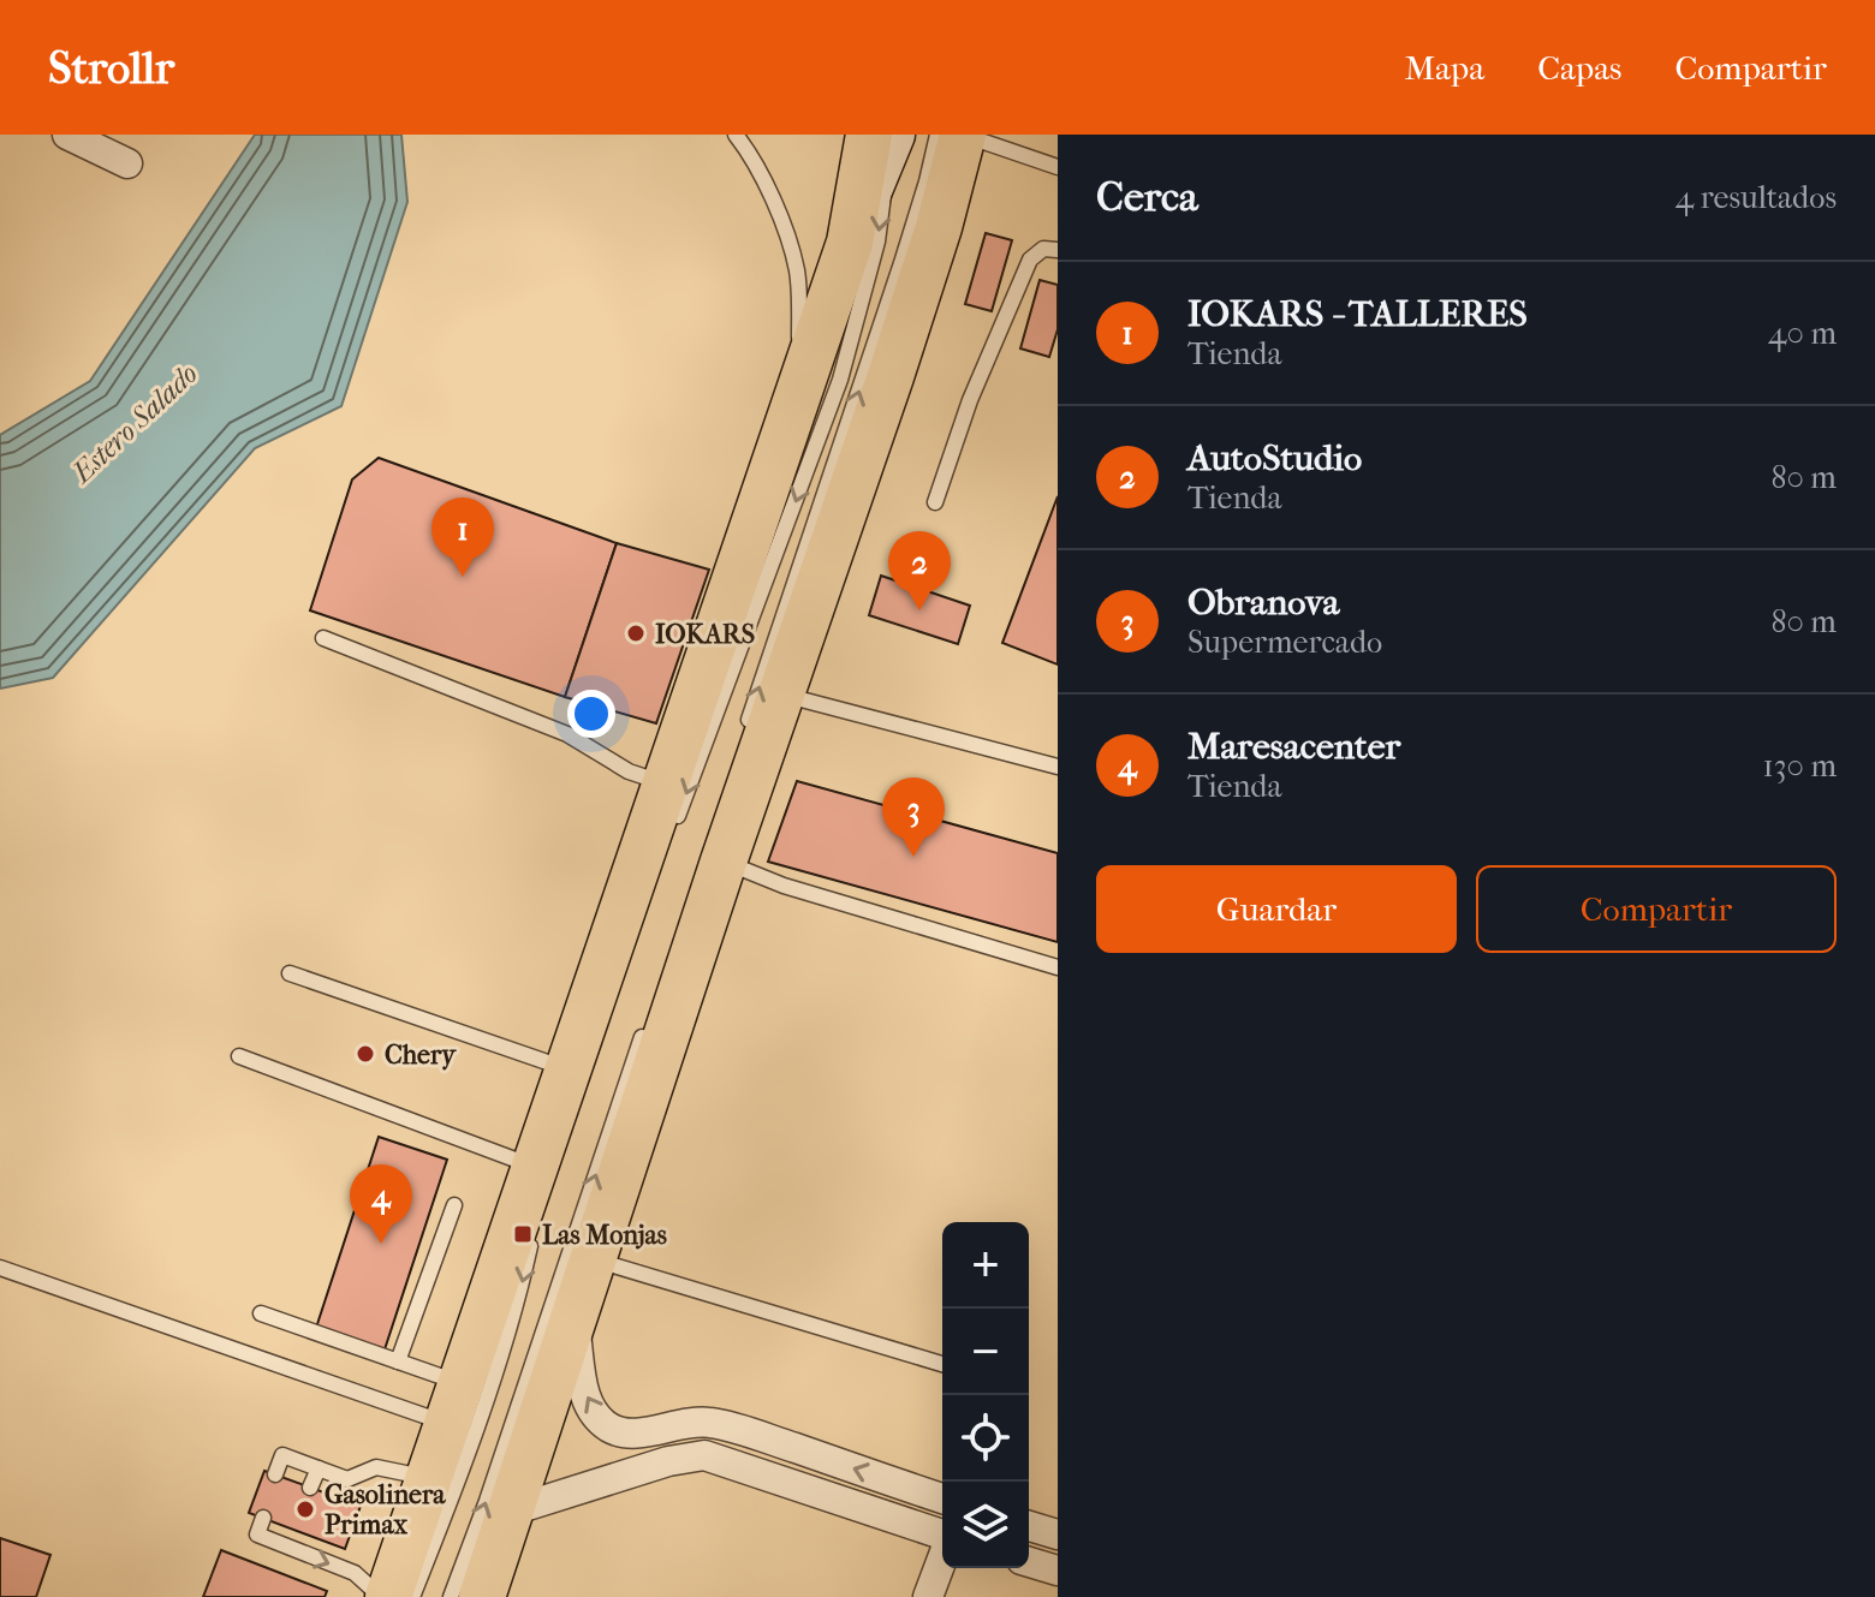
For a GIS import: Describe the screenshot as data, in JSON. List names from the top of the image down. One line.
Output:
{"water":["Estero Salado"],"places":{"other":["IOKARS","Chery","Gasolinera Primax"],"transit":["Las Monjas"]},"page":{"header":"Strollr","nav":["Mapa","Capas","Compartir"],"heading":["Cerca","4 resultados"],"list":[{"mark":"1","name":"IOKARS - TALLERES","note":"Tienda","value":"40 m"},{"mark":"2","name":"AutoStudio","note":"Tienda","value":"80 m"},{"mark":"3","name":"Obranova","note":"Supermercado","value":"80 m"},{"mark":"4","name":"Maresacenter","note":"Tienda","value":"130 m"}],"pins":["1","2","3","4"],"buttons":["Guardar","Compartir"],"map_buttons":["+","−"]}}
